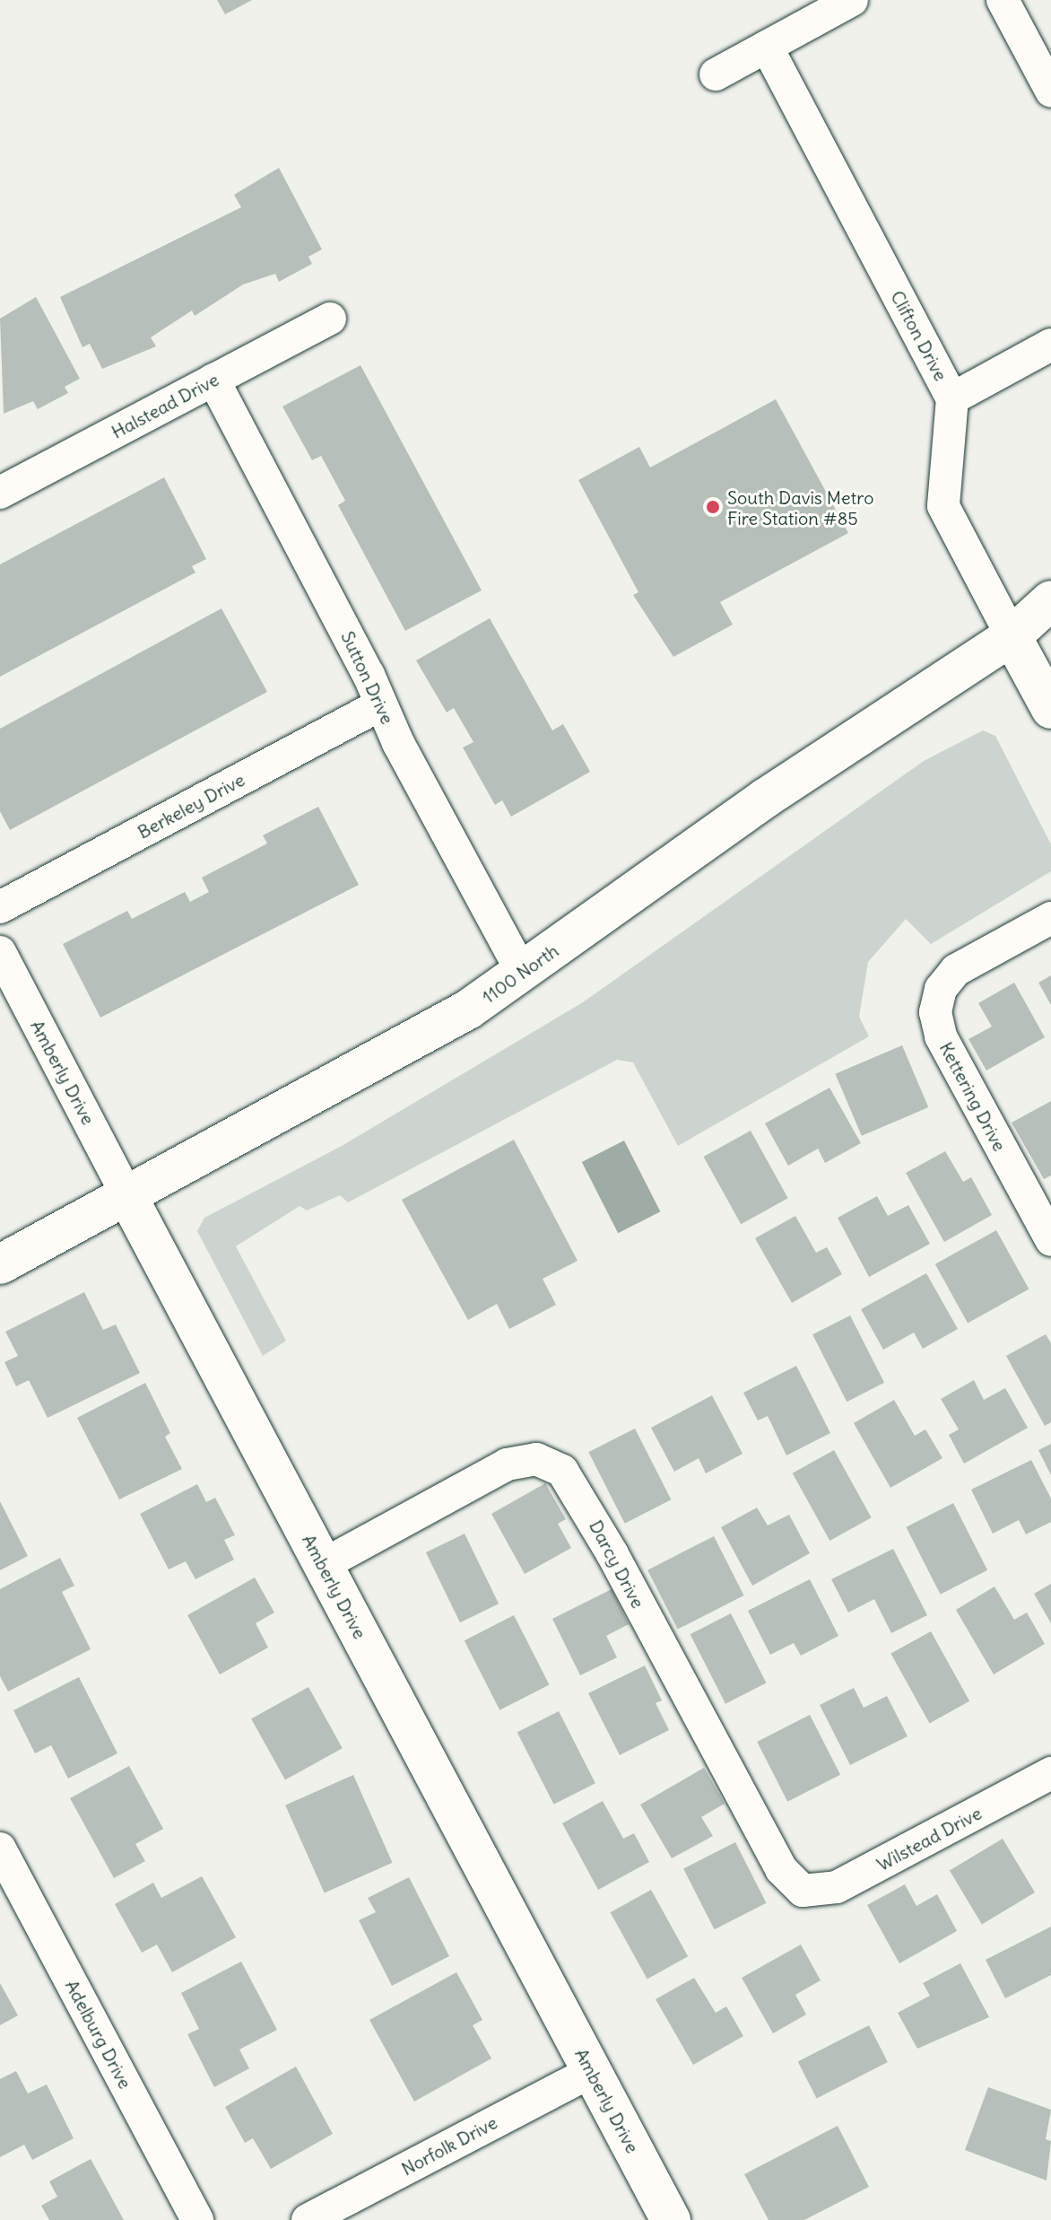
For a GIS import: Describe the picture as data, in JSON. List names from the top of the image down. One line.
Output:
{"streets":{"street":["Clifton Drive","Halstead Drive","Sutton Drive","Berkeley Drive","1100 North","Amberly Drive","Kettering Drive","Darcy Drive","Wilstead Drive","Adelburg Drive","Norfolk Drive"]},"crossings":[["Clifton Drive","1100 North"],["Halstead Drive","Sutton Drive"],["Sutton Drive","Berkeley Drive"],["Sutton Drive","1100 North"],["1100 North","Amberly Drive"],["Amberly Drive","Darcy Drive"],["Amberly Drive","Norfolk Drive"],["Darcy Drive","Wilstead Drive"]],"places":["South Davis Metro Fire Station #85"]}
